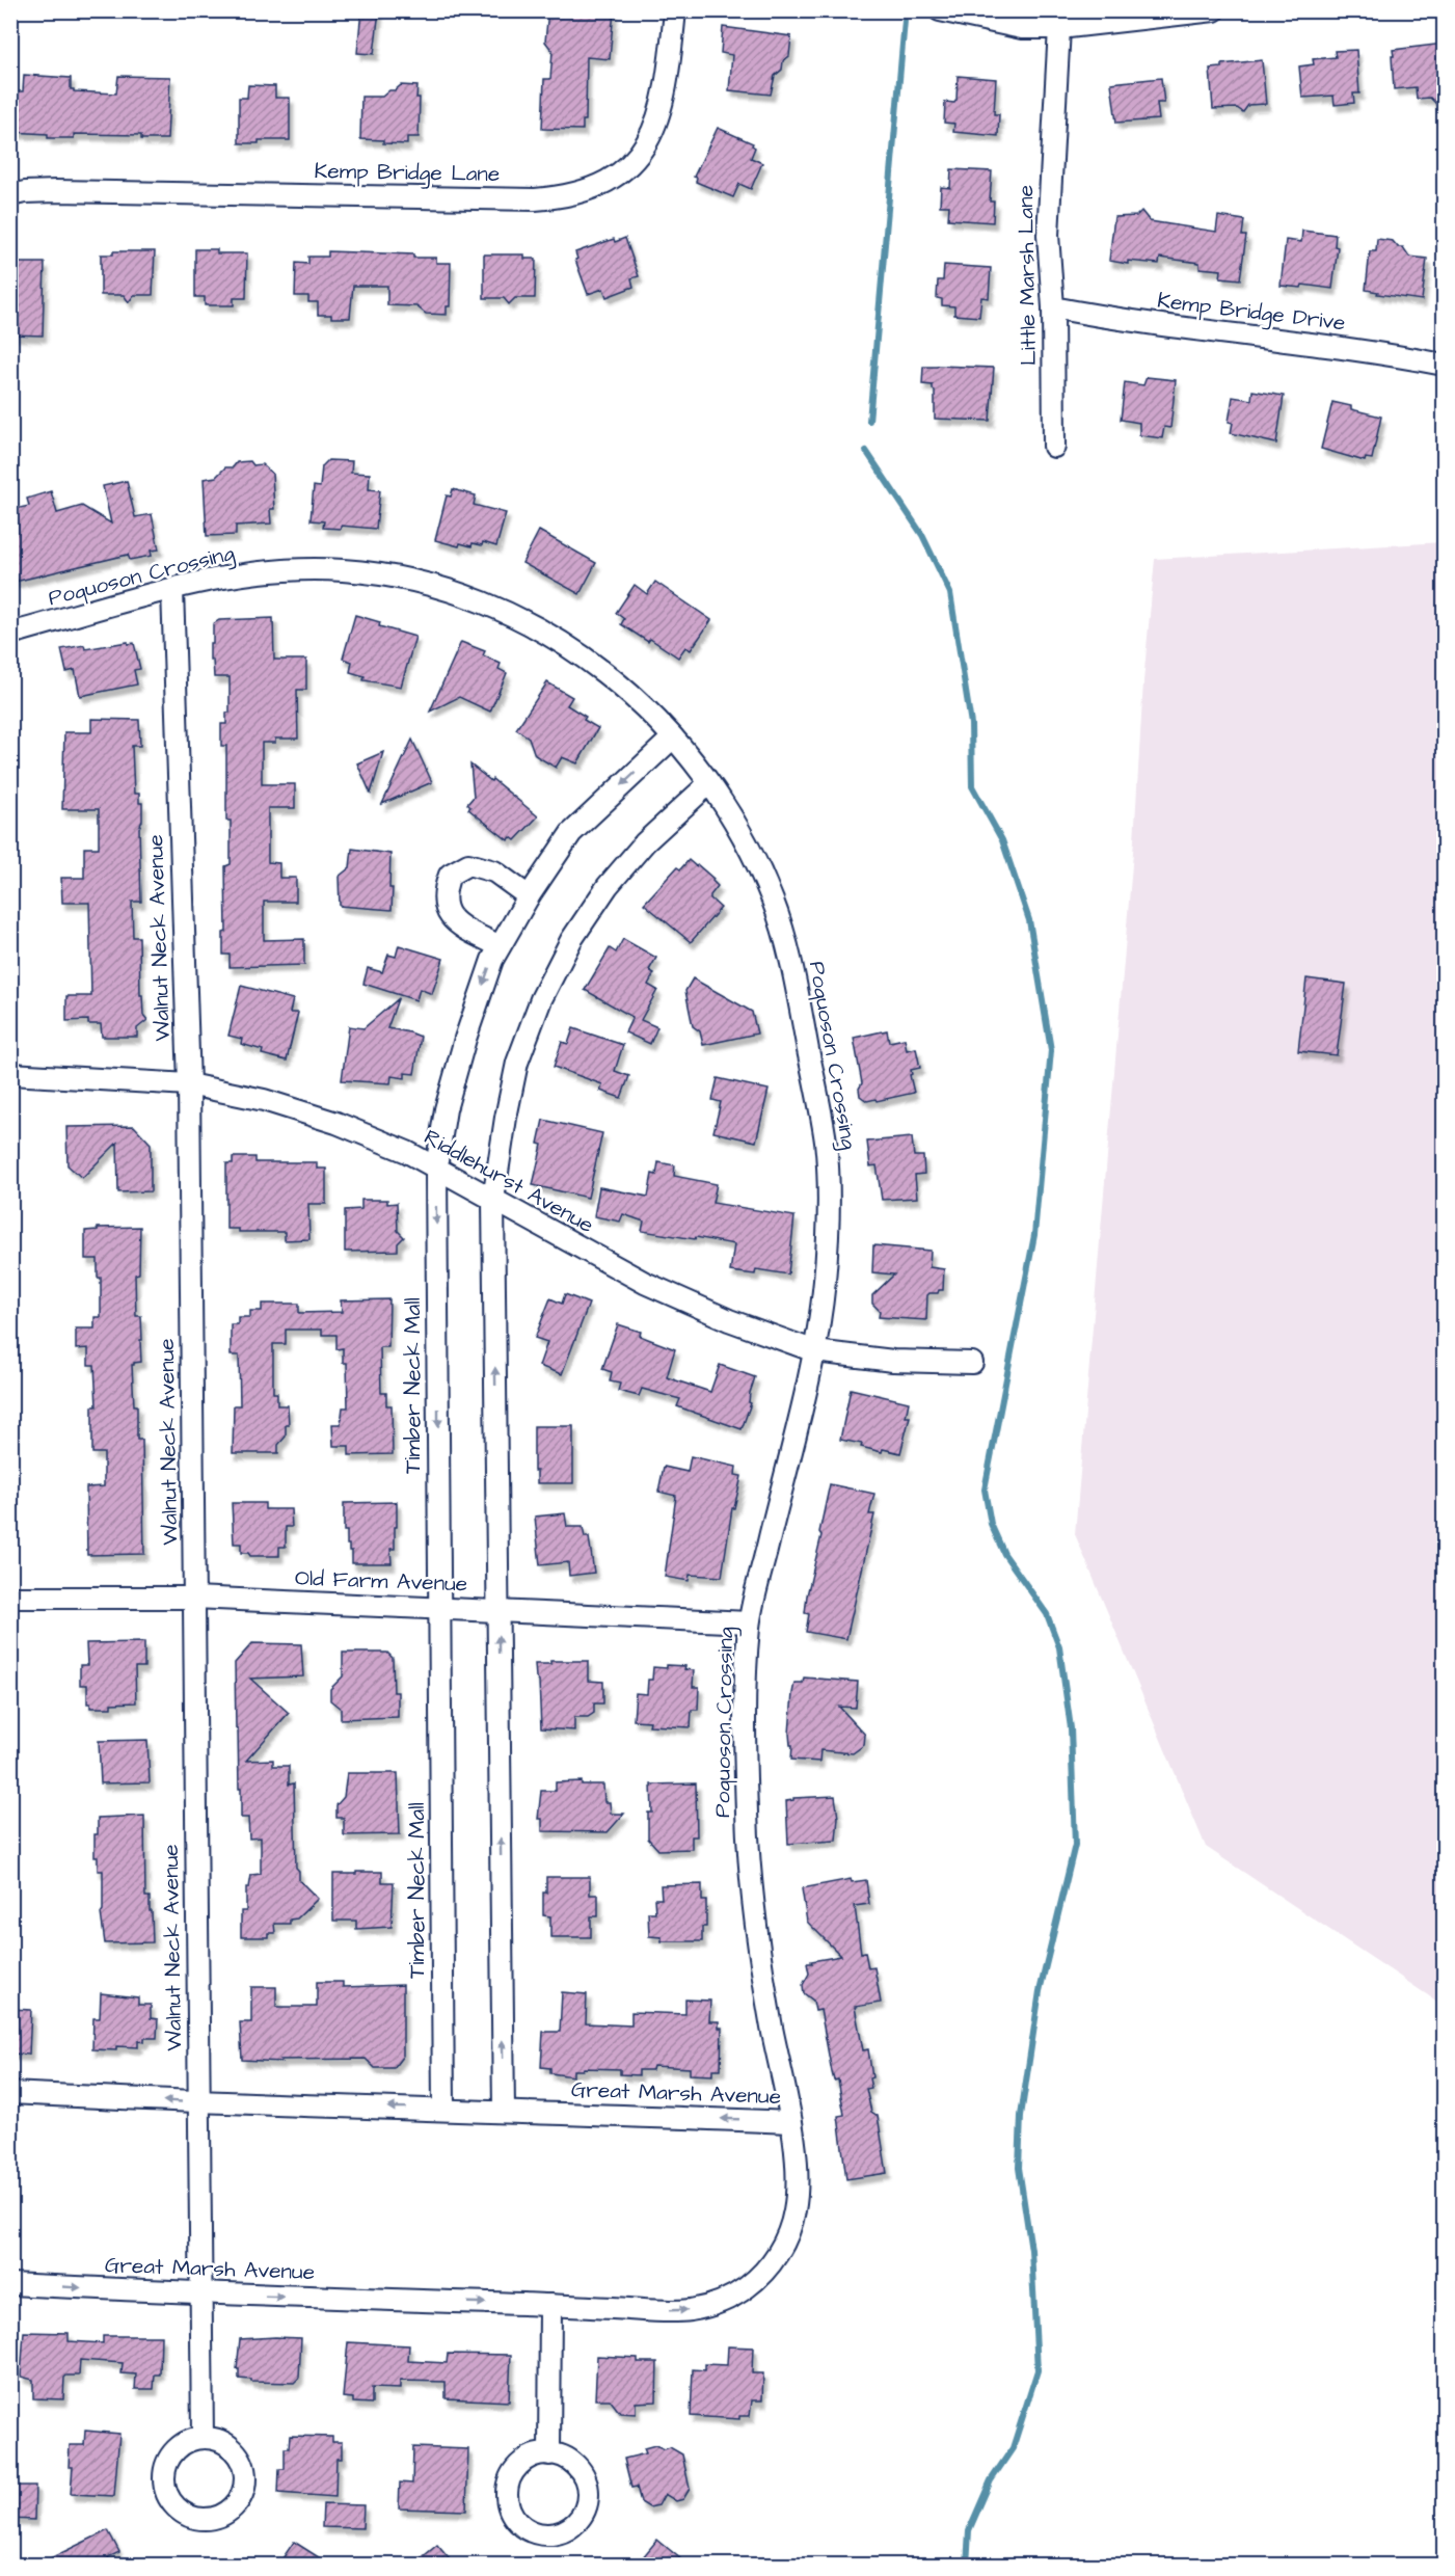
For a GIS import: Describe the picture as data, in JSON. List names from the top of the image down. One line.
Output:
{"streets":{"street":["Kemp Bridge Lane","Little Marsh Lane","Kemp Bridge Drive","Poquoson Crossing","Walnut Neck Avenue","Riddlehurst Avenue","Timber Neck Mall","Old Farm Avenue","Great Marsh Avenue"]},"crossings":[["Little Marsh Lane","Kemp Bridge Drive"],["Poquoson Crossing","Walnut Neck Avenue"],["Poquoson Crossing","Riddlehurst Avenue"],["Poquoson Crossing","Timber Neck Mall"],["Poquoson Crossing","Old Farm Avenue"],["Poquoson Crossing","Great Marsh Avenue"],["Walnut Neck Avenue","Riddlehurst Avenue"],["Walnut Neck Avenue","Old Farm Avenue"],["Walnut Neck Avenue","Great Marsh Avenue"],["Riddlehurst Avenue","Timber Neck Mall"],["Timber Neck Mall","Old Farm Avenue"],["Timber Neck Mall","Great Marsh Avenue"]]}
